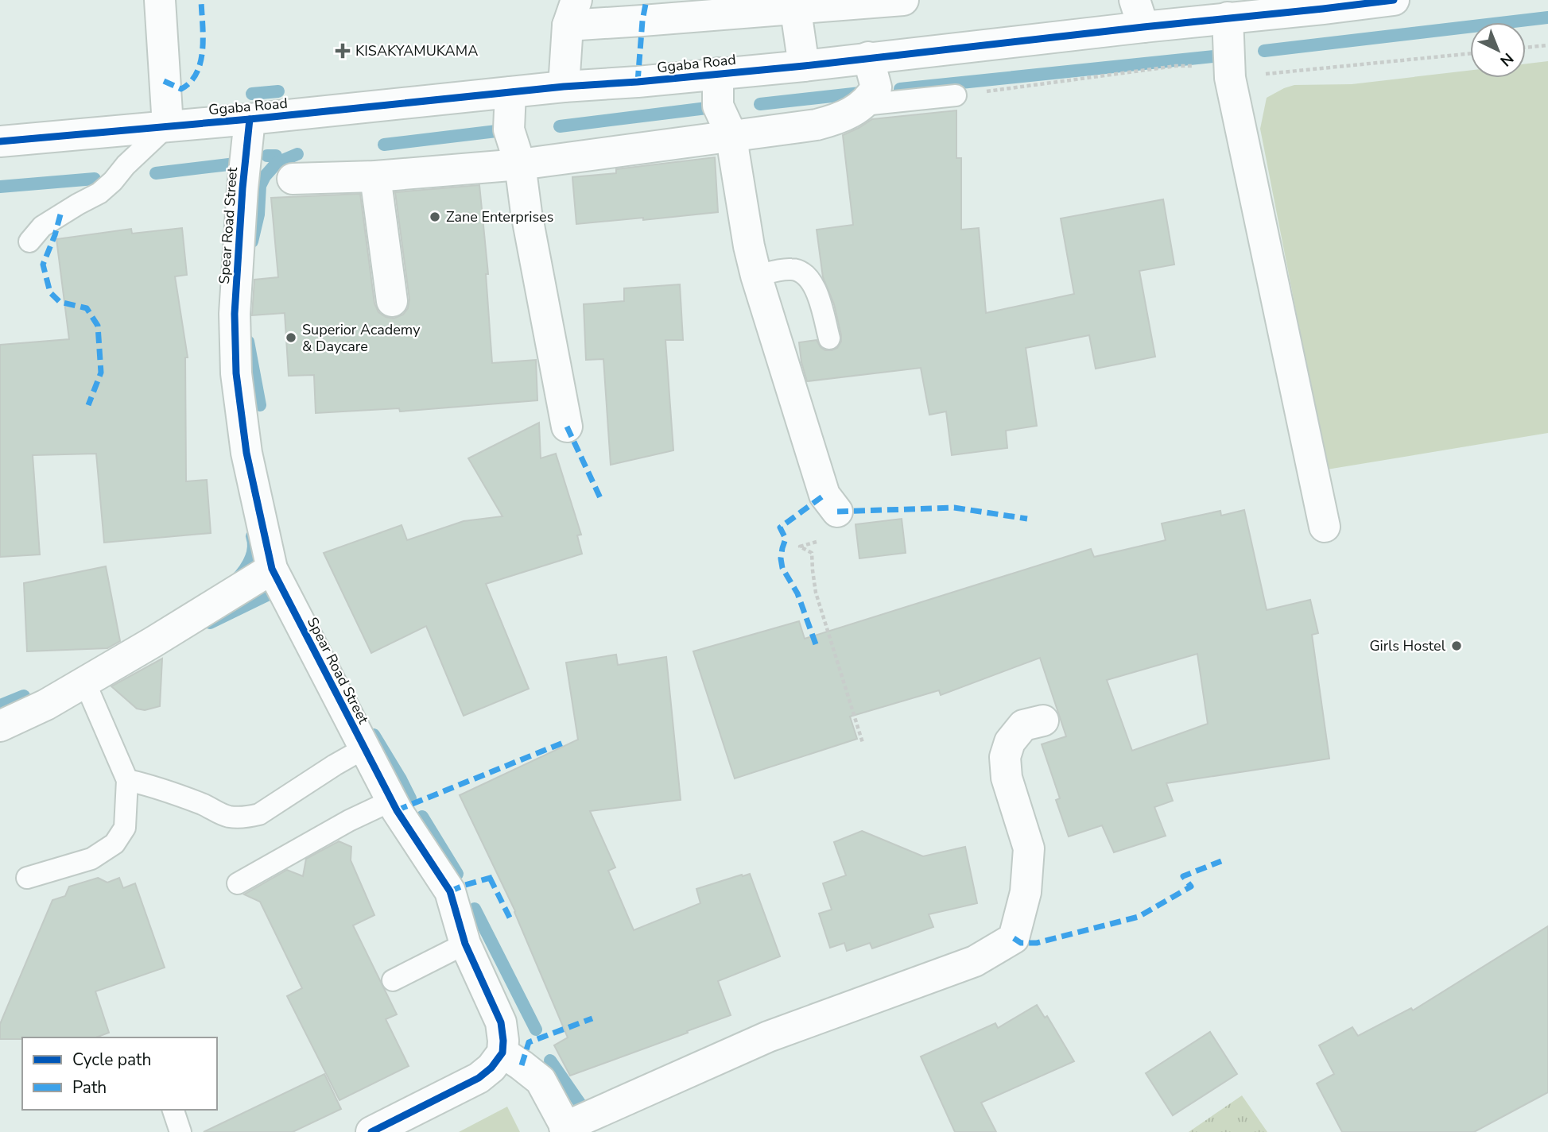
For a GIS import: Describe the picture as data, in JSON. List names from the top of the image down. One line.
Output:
{"streets":{"street":["Ggaba Road","Spear Road Street"]},"crossings":[["Ggaba Road","Spear Road Street"]],"places":{"health":["KISAKYAMUKAMA"],"other":["Zane Enterprises","Superior Academy & Daycare","Girls Hostel"]},"legend":["Cycle path","Path"],"north":"bottom right"}
